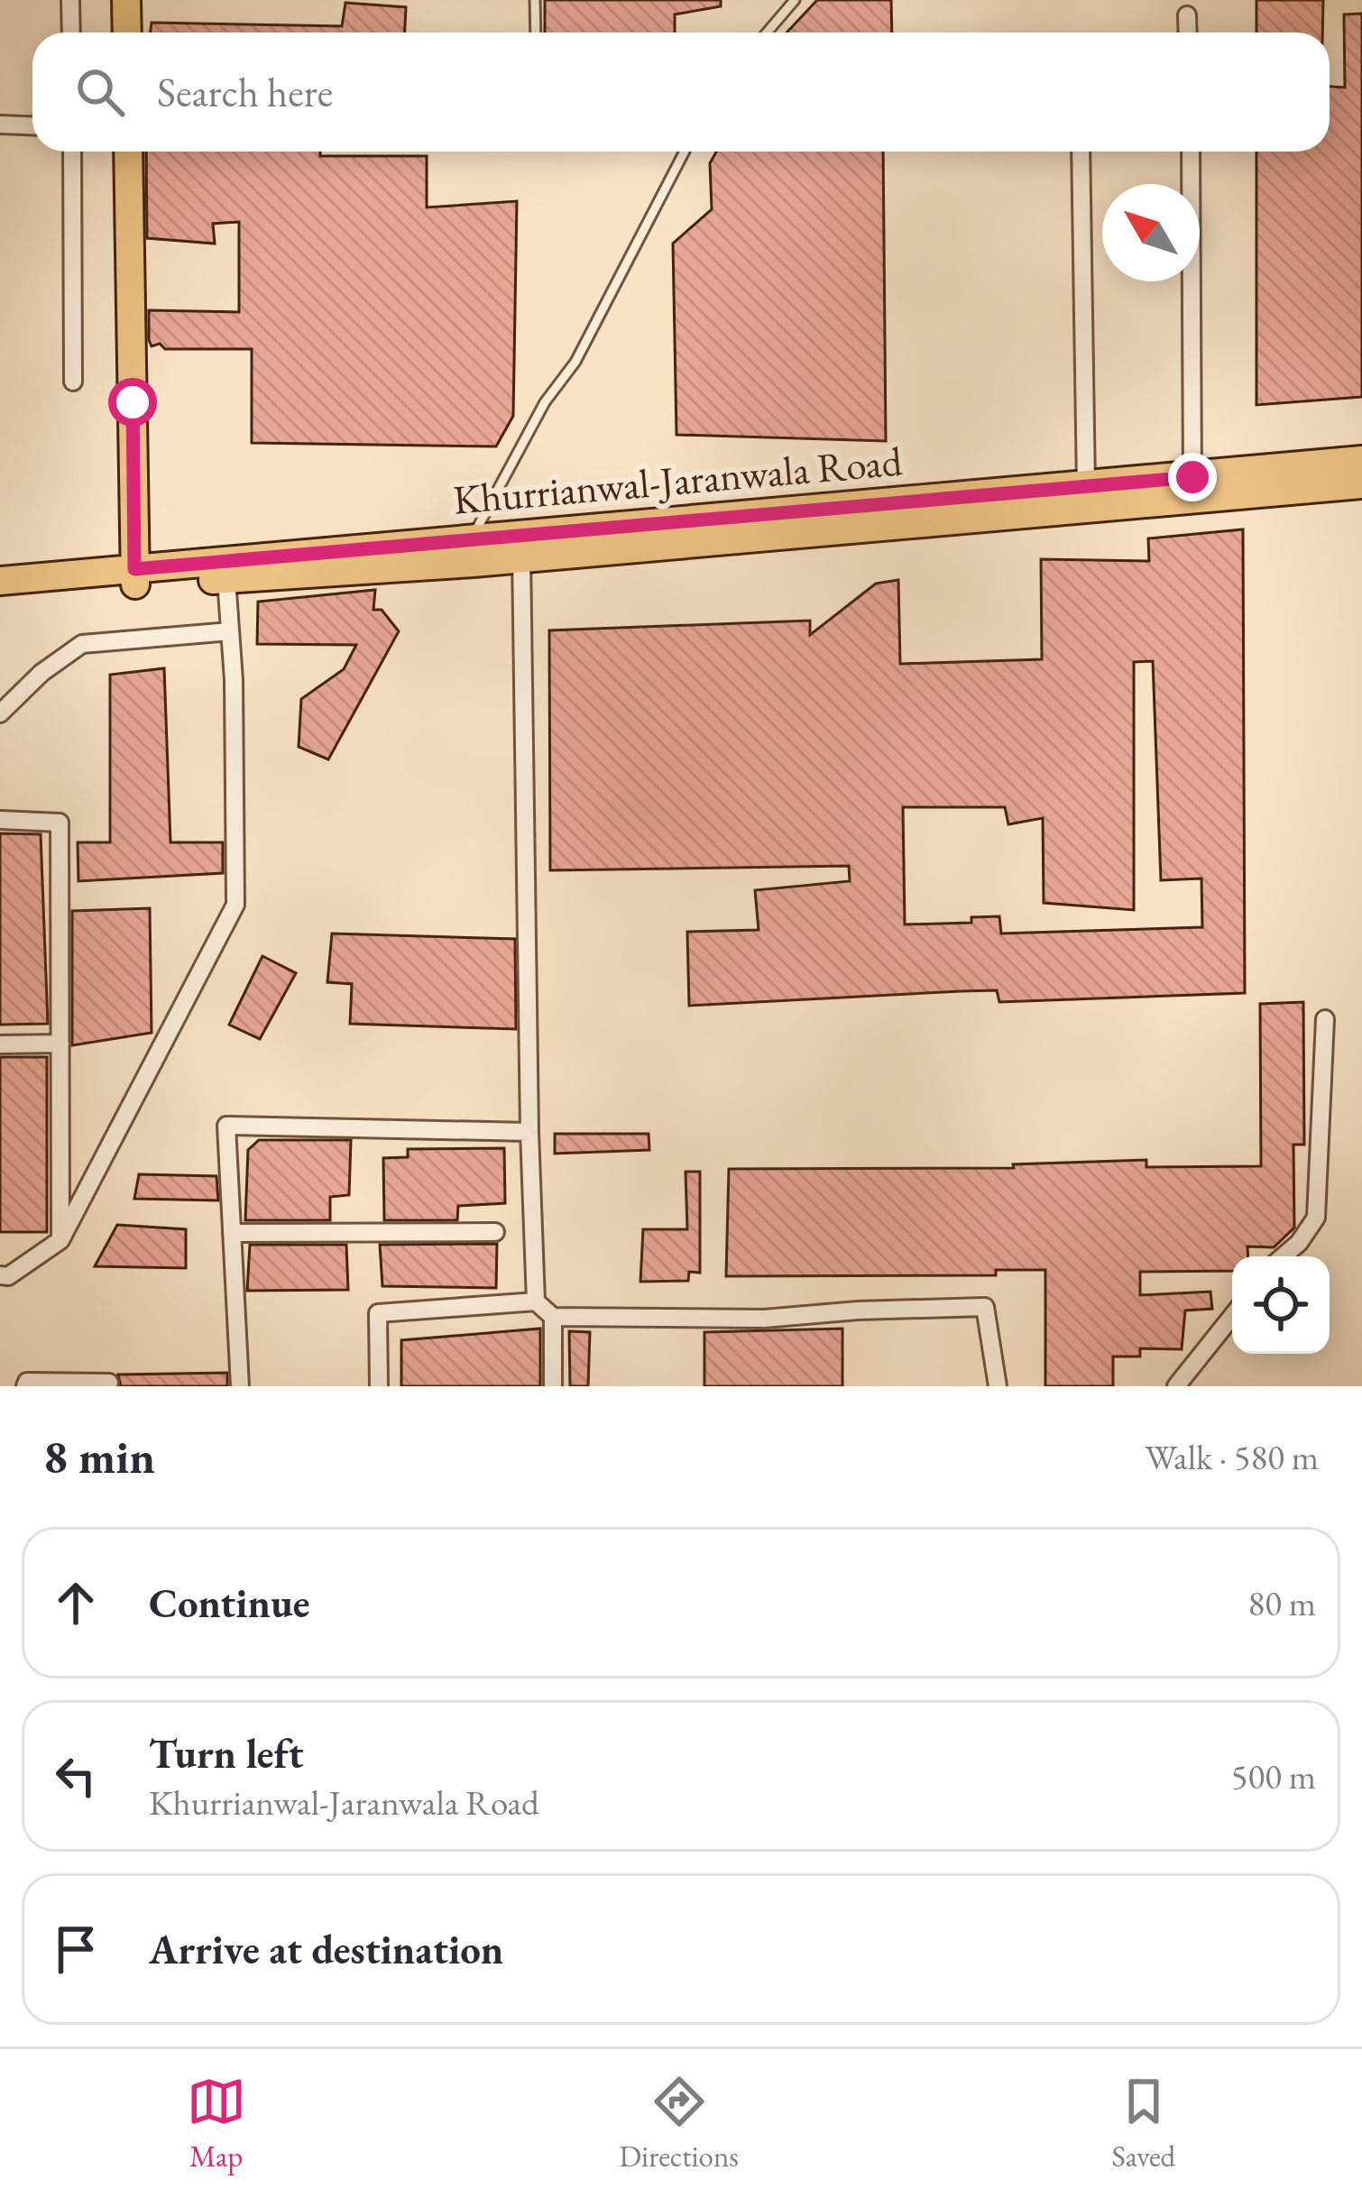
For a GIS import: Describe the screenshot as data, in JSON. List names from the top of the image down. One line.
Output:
{"streets":{"main road":["Khurrianwal-Jaranwala Road"]},"north":"top left","page":{"search":"Search here","heading":["8 min","Walk · 580 m"],"list":[["Continue","80 m"],["Turn left","Khurrianwal-Jaranwala Road","500 m"],"Arrive at destination"],"nav":["Map","Directions","Saved"]}}
